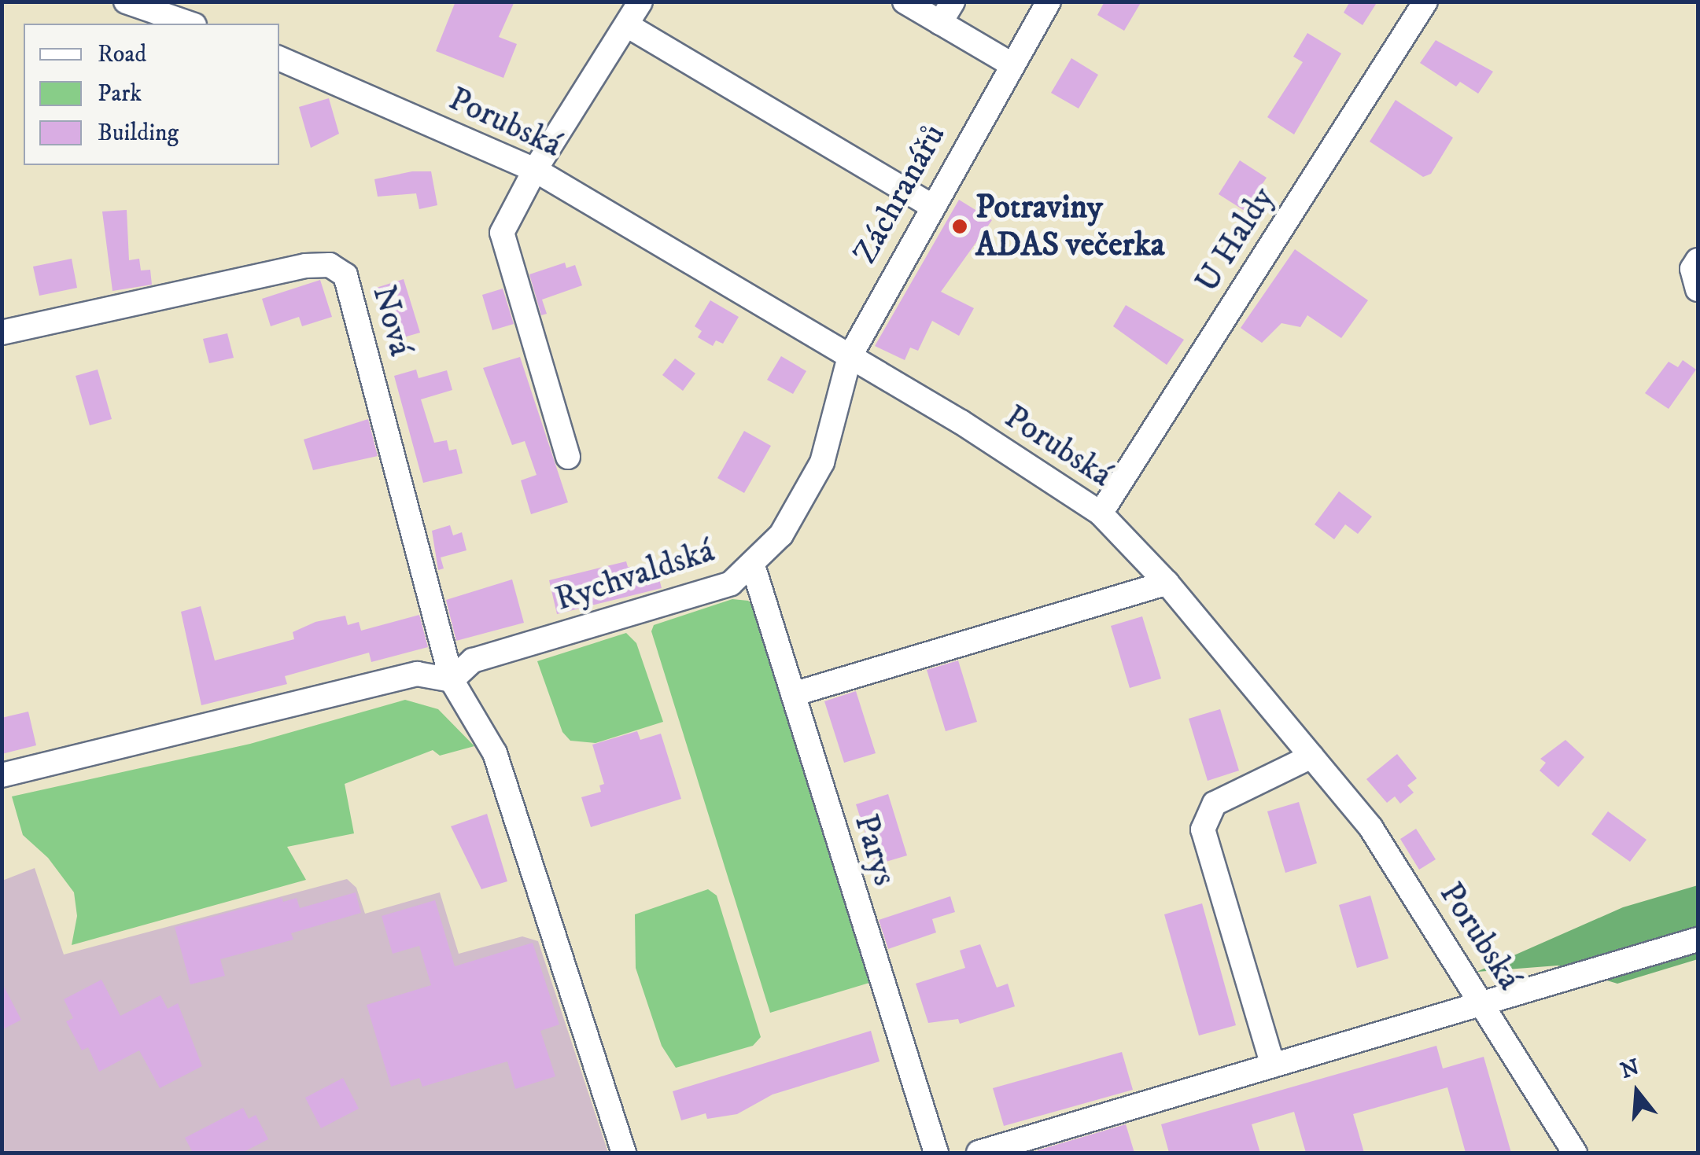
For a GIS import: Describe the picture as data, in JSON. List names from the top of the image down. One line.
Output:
{"streets":{"street":["Porubská","Záchranářů","U Haldy","Nová","Rychvaldská","Parys"]},"crossings":[["Porubská","Záchranářů"],["Porubská","U Haldy"],["Porubská","Rychvaldská"],["Záchranářů","Rychvaldská"],["Nová","Rychvaldská"],["Rychvaldská","Parys"]],"places":["Potraviny ADAS večerka"],"legend":["Road","Park","Building"],"north":"top"}
